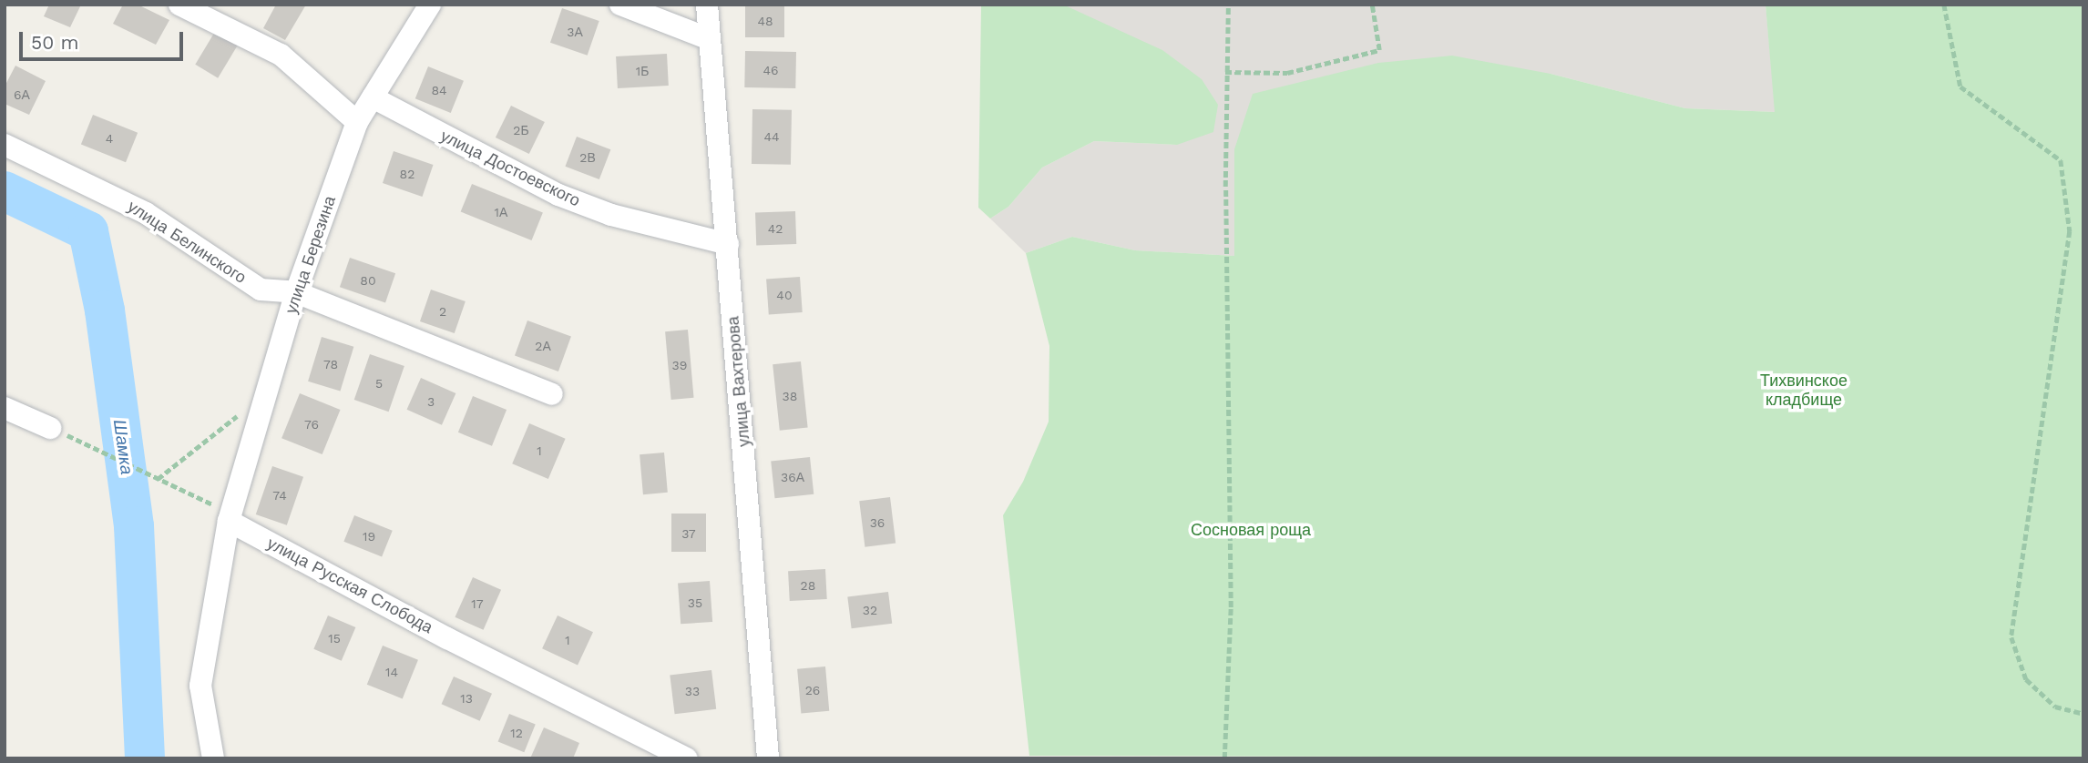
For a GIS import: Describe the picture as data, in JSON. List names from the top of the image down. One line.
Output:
{"streets":{"street":["улица Достоевского","улица Белинского","улица Березина","улица Вахтерова","улица Русская Слобода"]},"crossings":[["улица Достоевского","улица Березина"],["улица Достоевского","улица Вахтерова"],["улица Белинского","улица Березина"],["улица Березина","улица Русская Слобода"]],"water":["Шамка"],"parks":["Тихвинское кладбище","Сосновая роща"],"house_numbers":["48","3А","46","1Б","84","6А","2Б","44","4","2В","82","1А","42","80","40","2","2А","78","39","5","38","3","76","1","36А","74","36","37","19","28","35","17","32","15","1","14","26","33","13","12"],"scale_bar":"50 m"}
